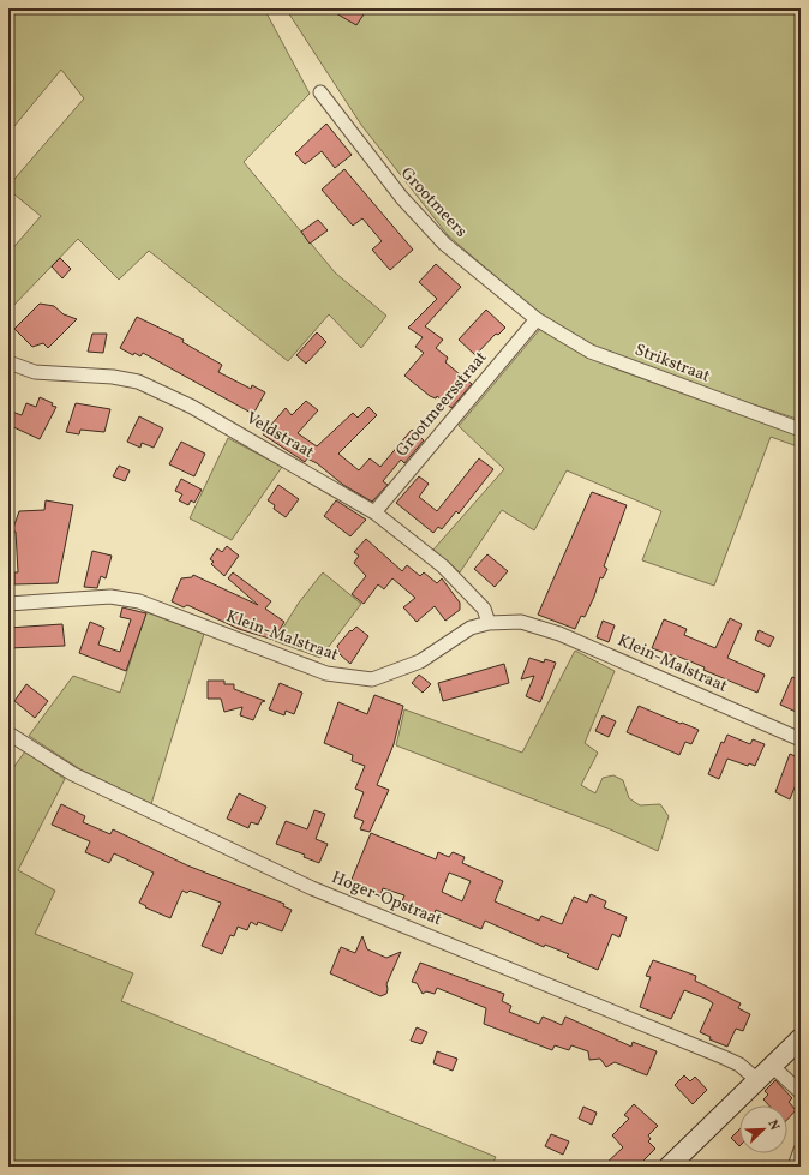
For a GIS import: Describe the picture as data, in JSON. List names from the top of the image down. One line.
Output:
{"streets":{"street":["Grootmeers","Strikstraat","Grootmeersstraat","Veldstraat","Klein-Malstraat","Hoger-Opstraat"]},"crossings":[["Grootmeers","Strikstraat"],["Grootmeers","Grootmeersstraat"],["Strikstraat","Grootmeersstraat"],["Grootmeersstraat","Veldstraat"],["Veldstraat","Klein-Malstraat"]],"north":"top right"}
